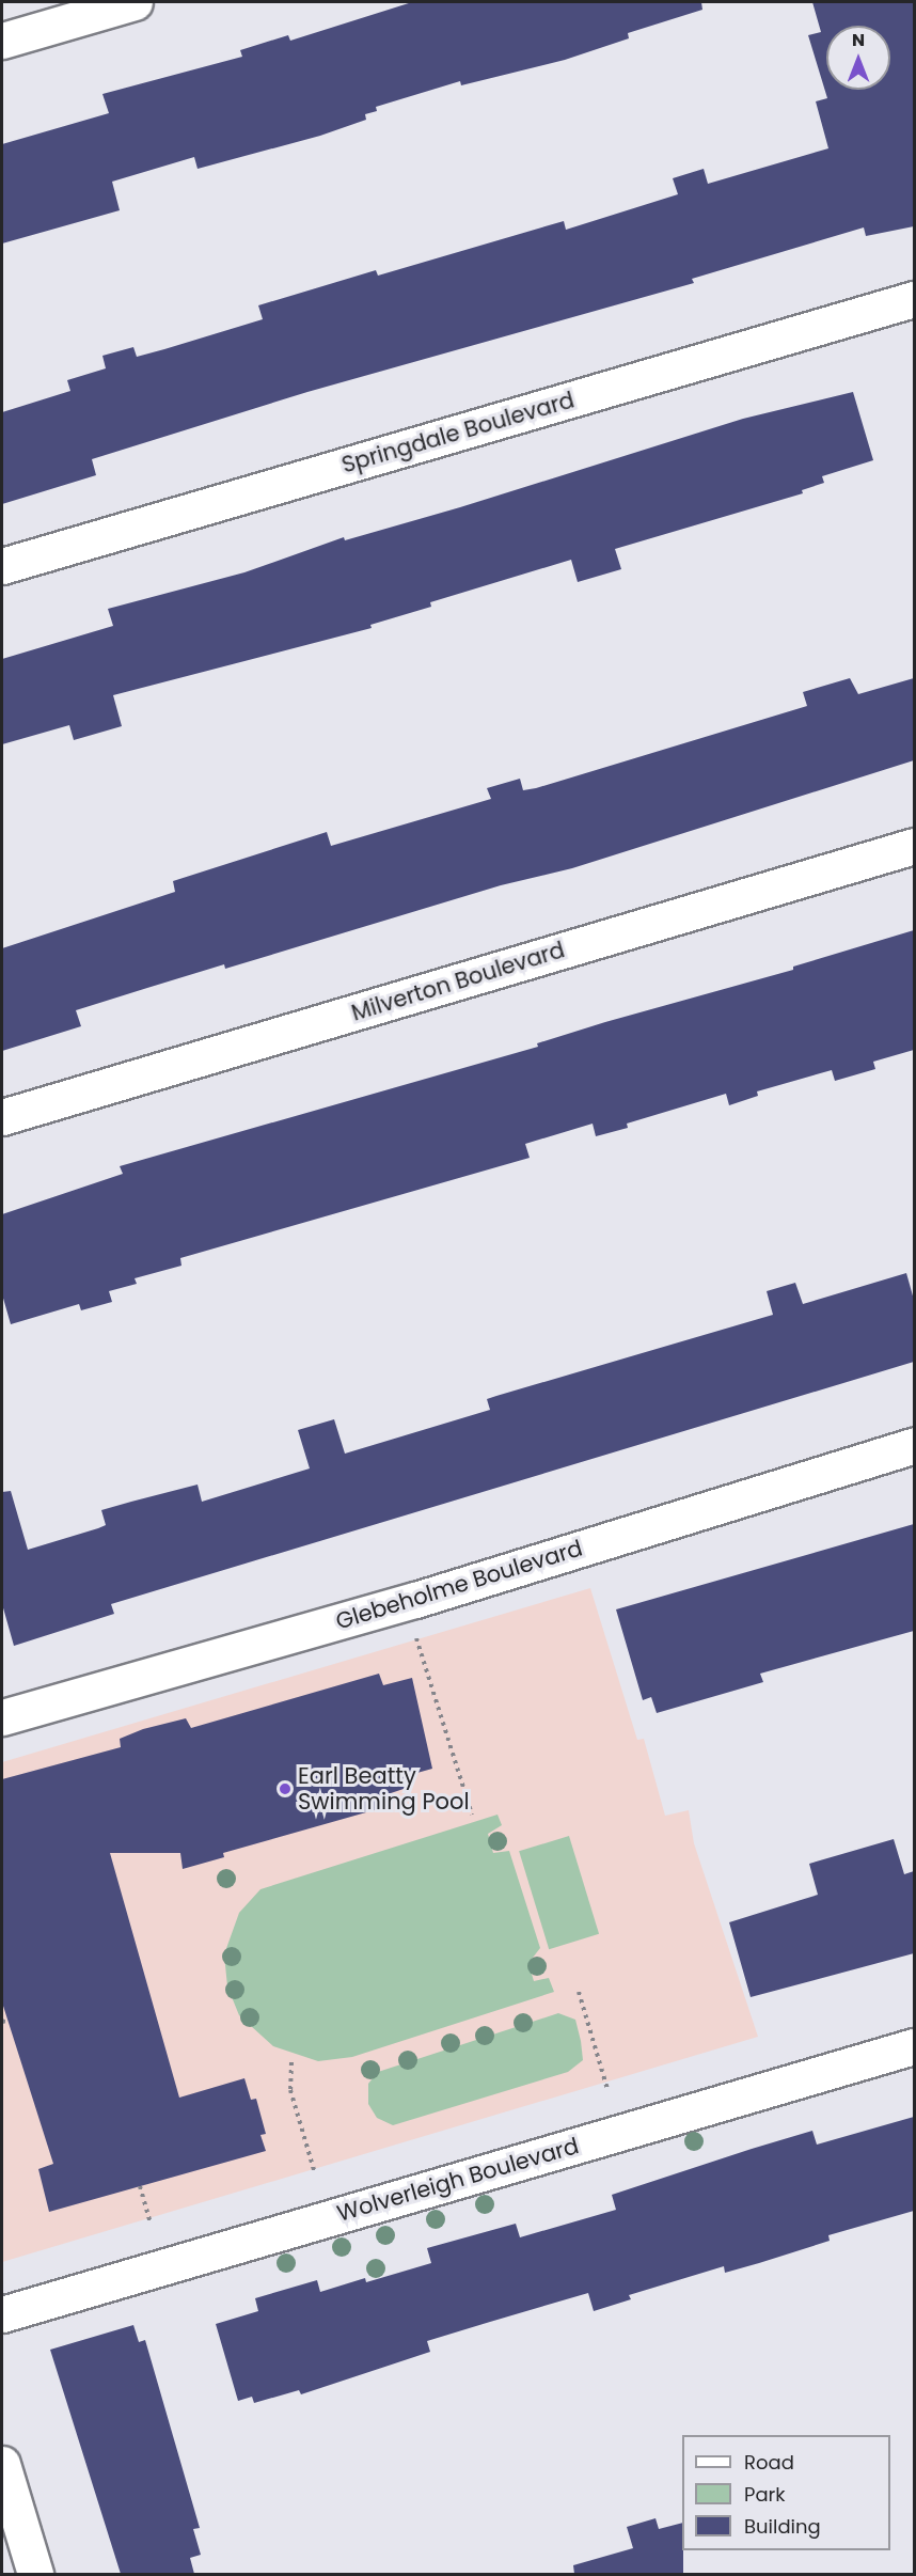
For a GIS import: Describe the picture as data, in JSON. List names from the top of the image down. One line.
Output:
{"streets":{"street":["Springdale Boulevard","Milverton Boulevard","Glebeholme Boulevard","Wolverleigh Boulevard"]},"places":["Earl Beatty Swimming Pool"],"legend":["Road","Park","Building"],"north":"top"}
